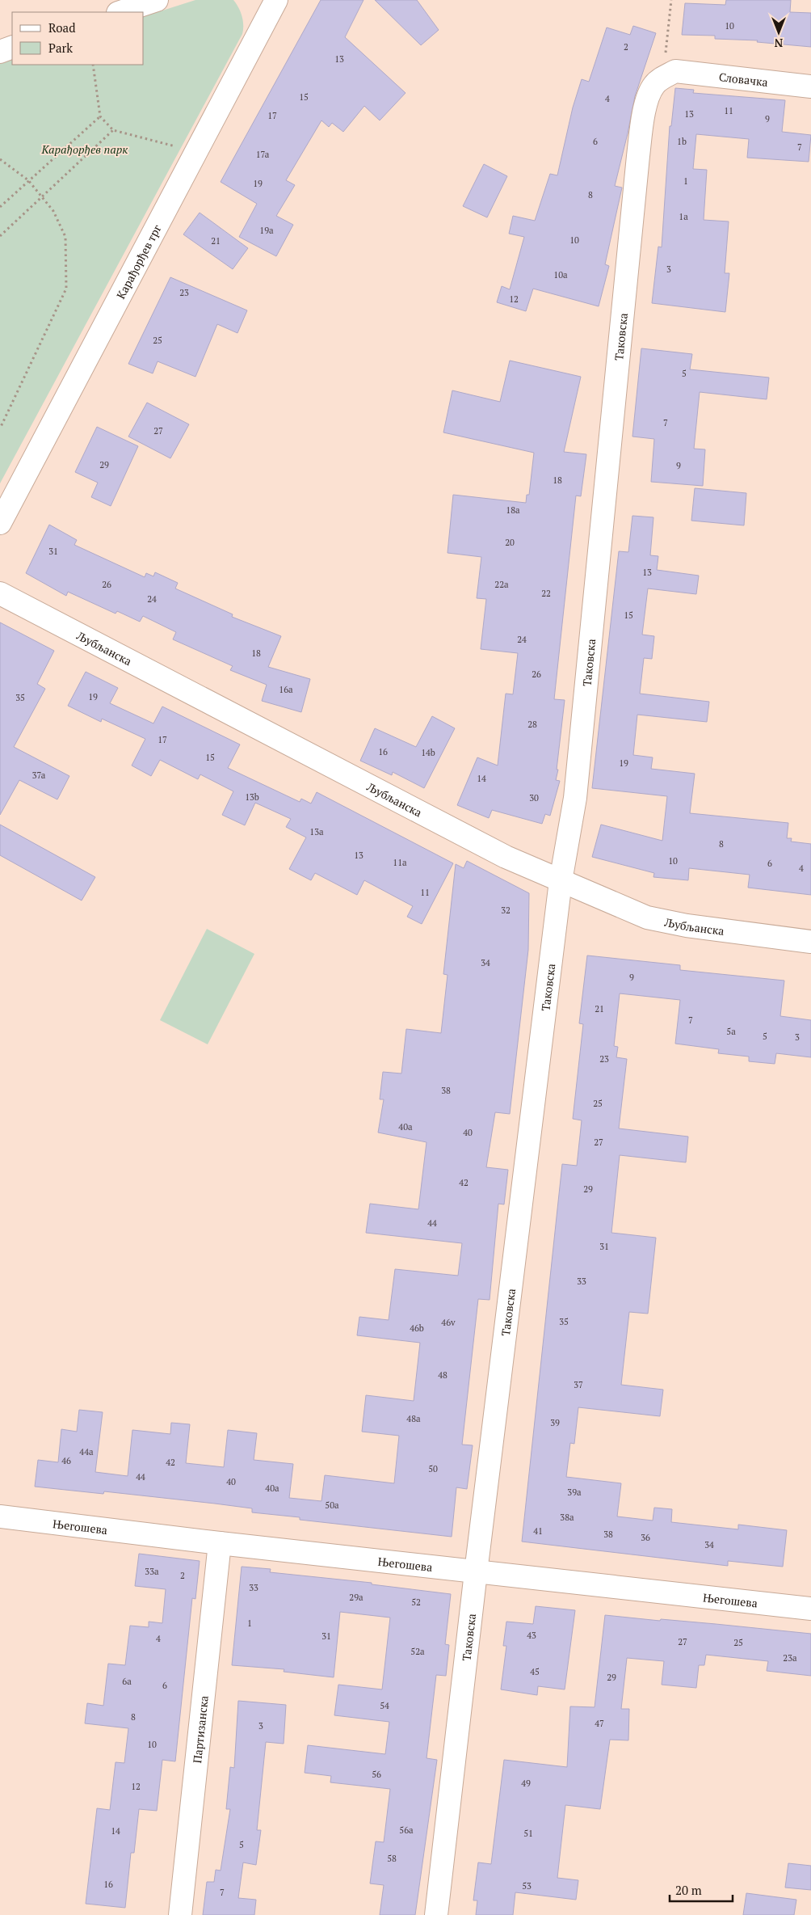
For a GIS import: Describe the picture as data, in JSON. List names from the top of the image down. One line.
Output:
{"streets":{"street":["Словачка","Карађорђев трг","Таковска","Љубљанска","Његошева","Партизанска"]},"crossings":[["Словачка","Таковска"],["Таковска","Љубљанска"],["Таковска","Његошева"],["Његошева","Партизанска"]],"parks":["Карађорђев парк"],"house_numbers":["10","2","13","15","4","11","13","17","9","6","1b","7","17a","1","19","8","1a","19a","10","21","3","10a","23","12","25","5","7","27","29","9","18","18a","20","31","13","26","22a","22","24","15","24","18","26","16a","19","35","28","17","16","14b","15","19","37a","14","13b","30","13a","8","13","10","11a","6","4","11","32","34","9","21","7","5a","5","3","23","38","25","40a","40","27","42","29","44","31","33","35","46v","46b","48","37","48a","39","44a","46","42","50","44","40","40a","39a","50a","38a","41","38","36","34","33a","2","33","29a","52","1","43","31","4","27","25","52a","23a","45","29","6a","6","54","8","47","3","10","56","49","12","56a","14","51","5","58","16","53","7"],"legend":["Road","Park"],"scale_bar":"20 m","north":"bottom"}
